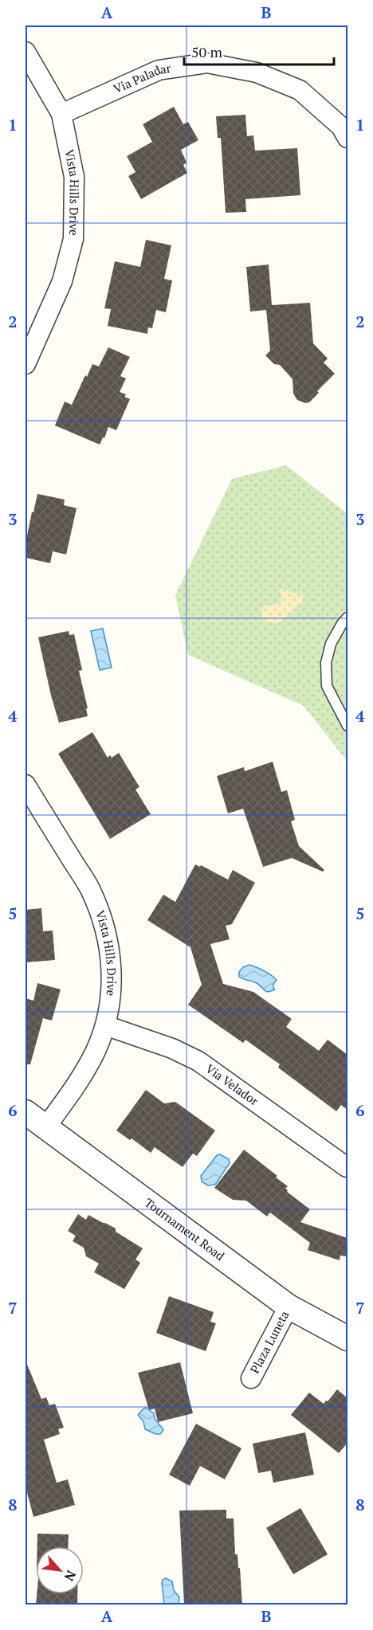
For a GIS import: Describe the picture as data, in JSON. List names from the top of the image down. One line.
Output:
{"streets":{"street":["Via Paladar","Vista Hills Drive","Via Velador","Tournament Road","Plaza Luneta"]},"crossings":[["Via Paladar","Vista Hills Drive"],["Vista Hills Drive","Via Velador"],["Vista Hills Drive","Tournament Road"],["Tournament Road","Plaza Luneta"]],"scale_bar":"50 m","north":"bottom right","grid":{"columns":["A","B"],"rows":["1","2","3","4","5","6","7","8"]}}
